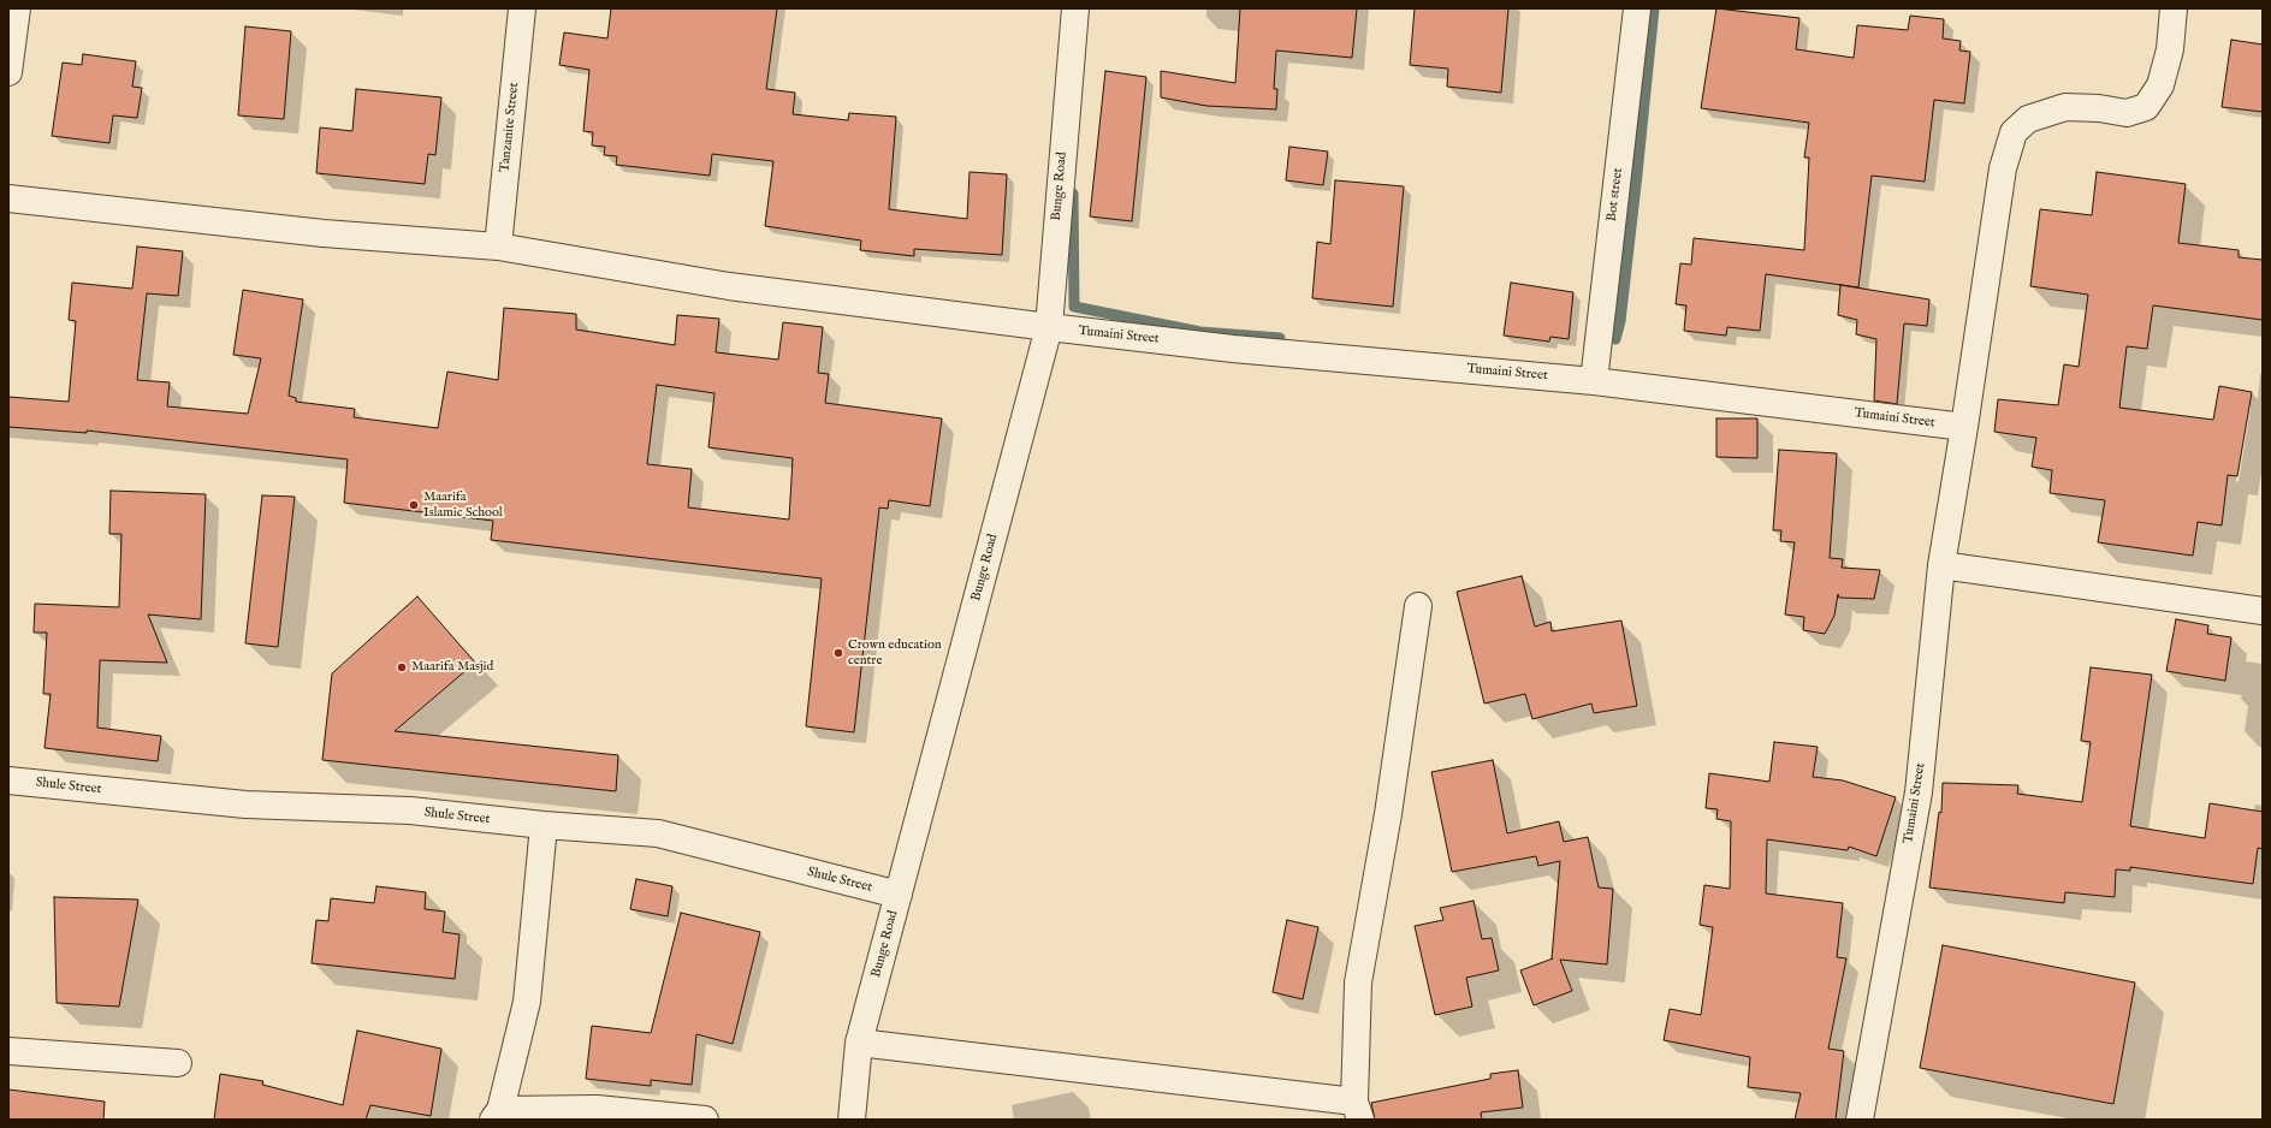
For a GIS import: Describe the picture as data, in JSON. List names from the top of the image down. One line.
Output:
{"streets":{"street":["Tanzanite Street","Bunge Road","Bot street","Tumaini Street","Shule Street"]},"crossings":[["Tanzanite Street","Tumaini Street"],["Bunge Road","Tumaini Street"],["Bunge Road","Shule Street"],["Bot street","Tumaini Street"]],"places":["Maarifa Islamic School","Crown education centre","Maarifa Masjid"]}
